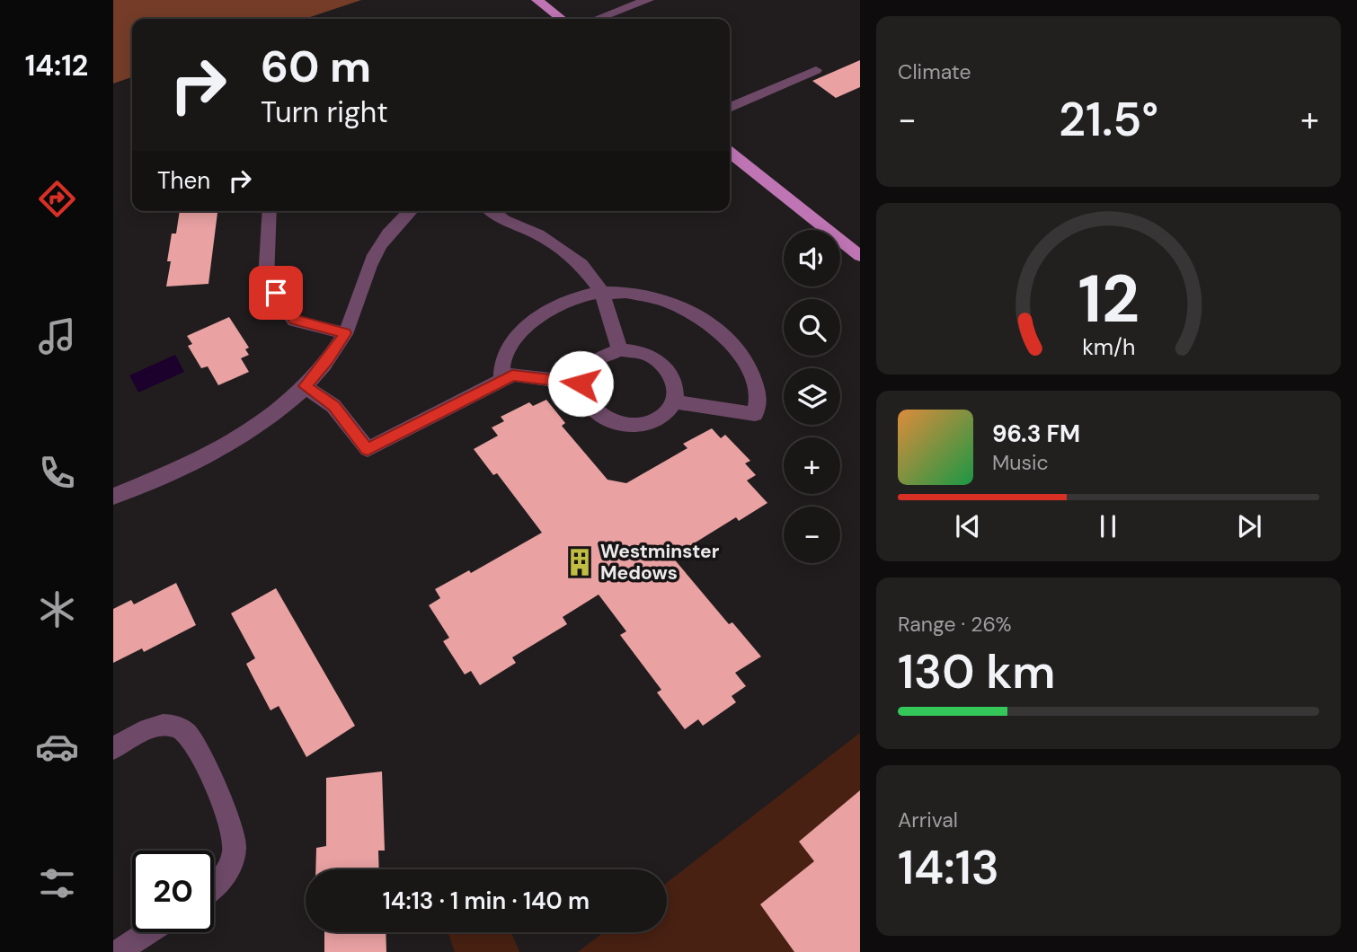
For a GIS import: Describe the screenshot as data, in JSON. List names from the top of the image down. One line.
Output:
{"places":{"building":["Westminster Medows"]},"page":{"tabs":"14:12","tile":["Climate",["Range · 26%","130 km"],["Arrival","14:13"]],"turn":["60 m","Turn right"],"heat":["−","21.5°","+"],"then":"Then","map_buttons":["+","−"],"song":["96.3 FM","Music"],"limit":"20","trip":"14:13 · 1 min · 140 m","gauge":["12","km/h"]}}
